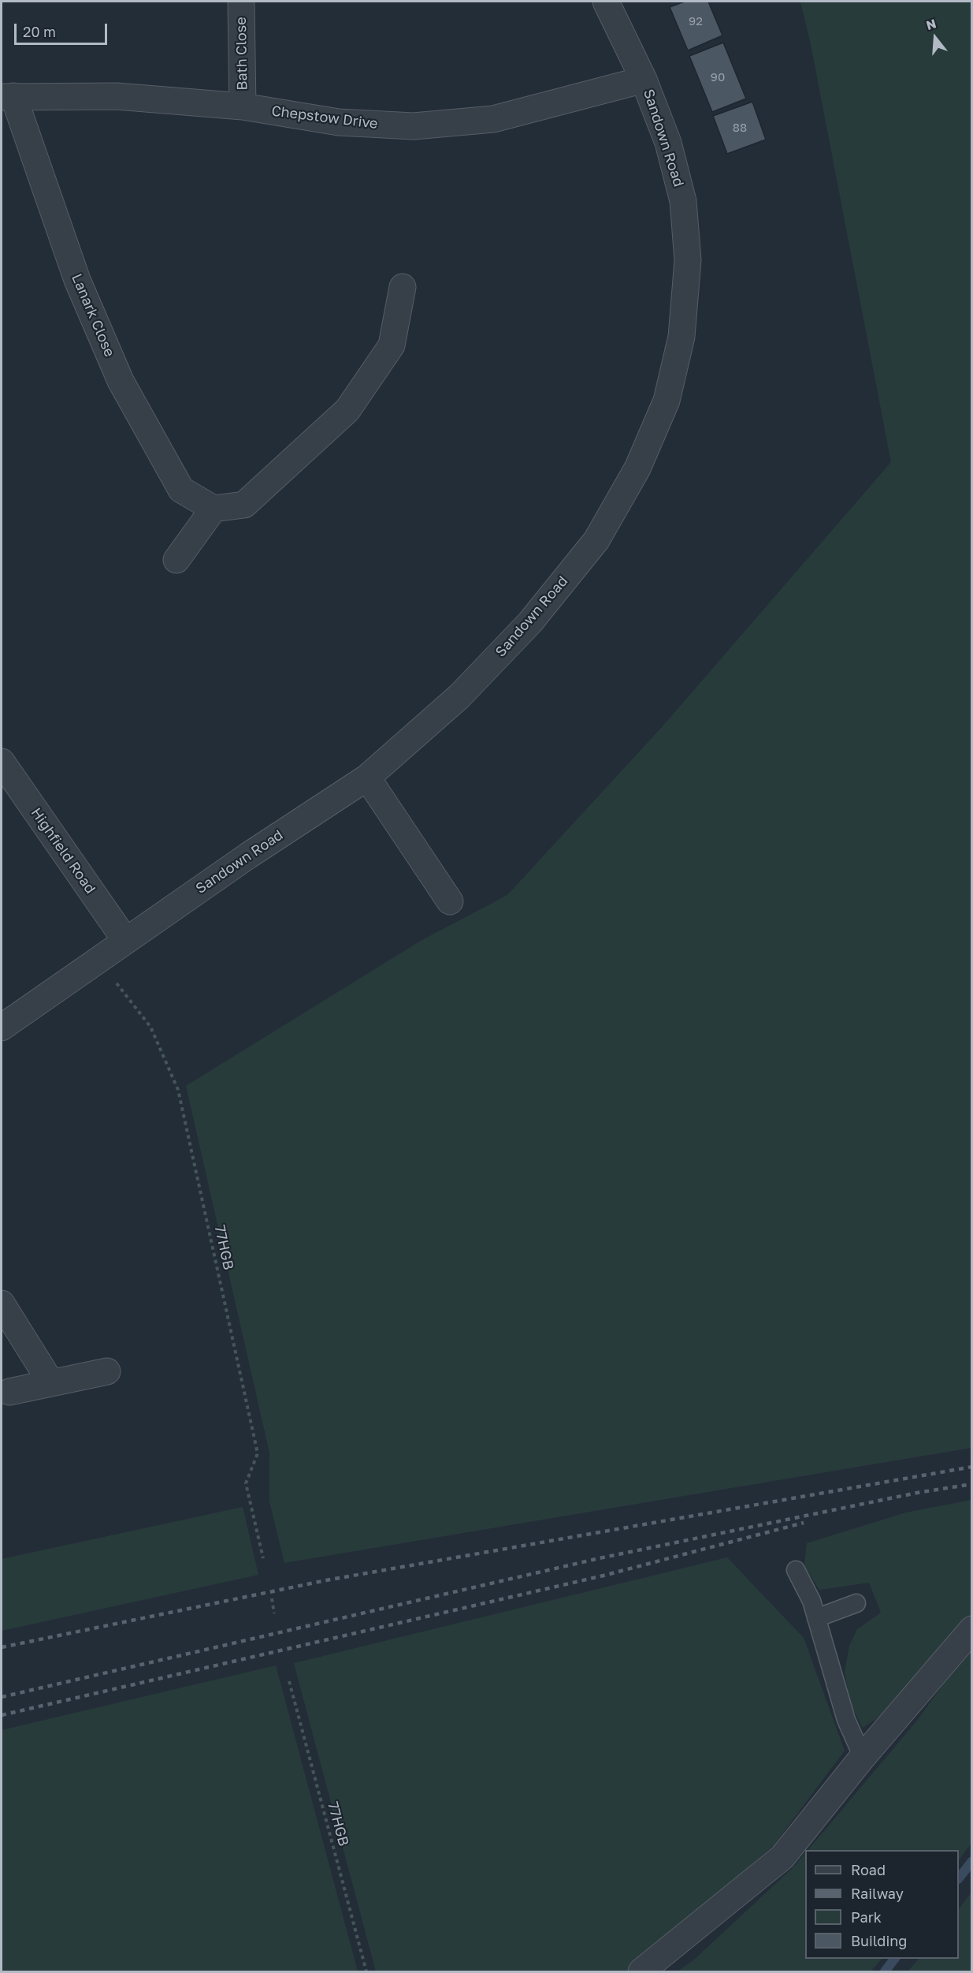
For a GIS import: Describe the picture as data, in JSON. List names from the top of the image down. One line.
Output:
{"streets":{"street":["Bath Close","Chepstow Drive","Sandown Road","Lanark Close","Highfield Road"],"path":["77HGB"]},"crossings":[["Bath Close","Chepstow Drive"],["Chepstow Drive","Sandown Road"],["Chepstow Drive","Lanark Close"],["Sandown Road","Highfield Road"],["Sandown Road","77HGB"]],"house_numbers":["92","90","88"],"legend":["Road","Railway","Park","Building"],"scale_bar":"20 m","north":"top"}
